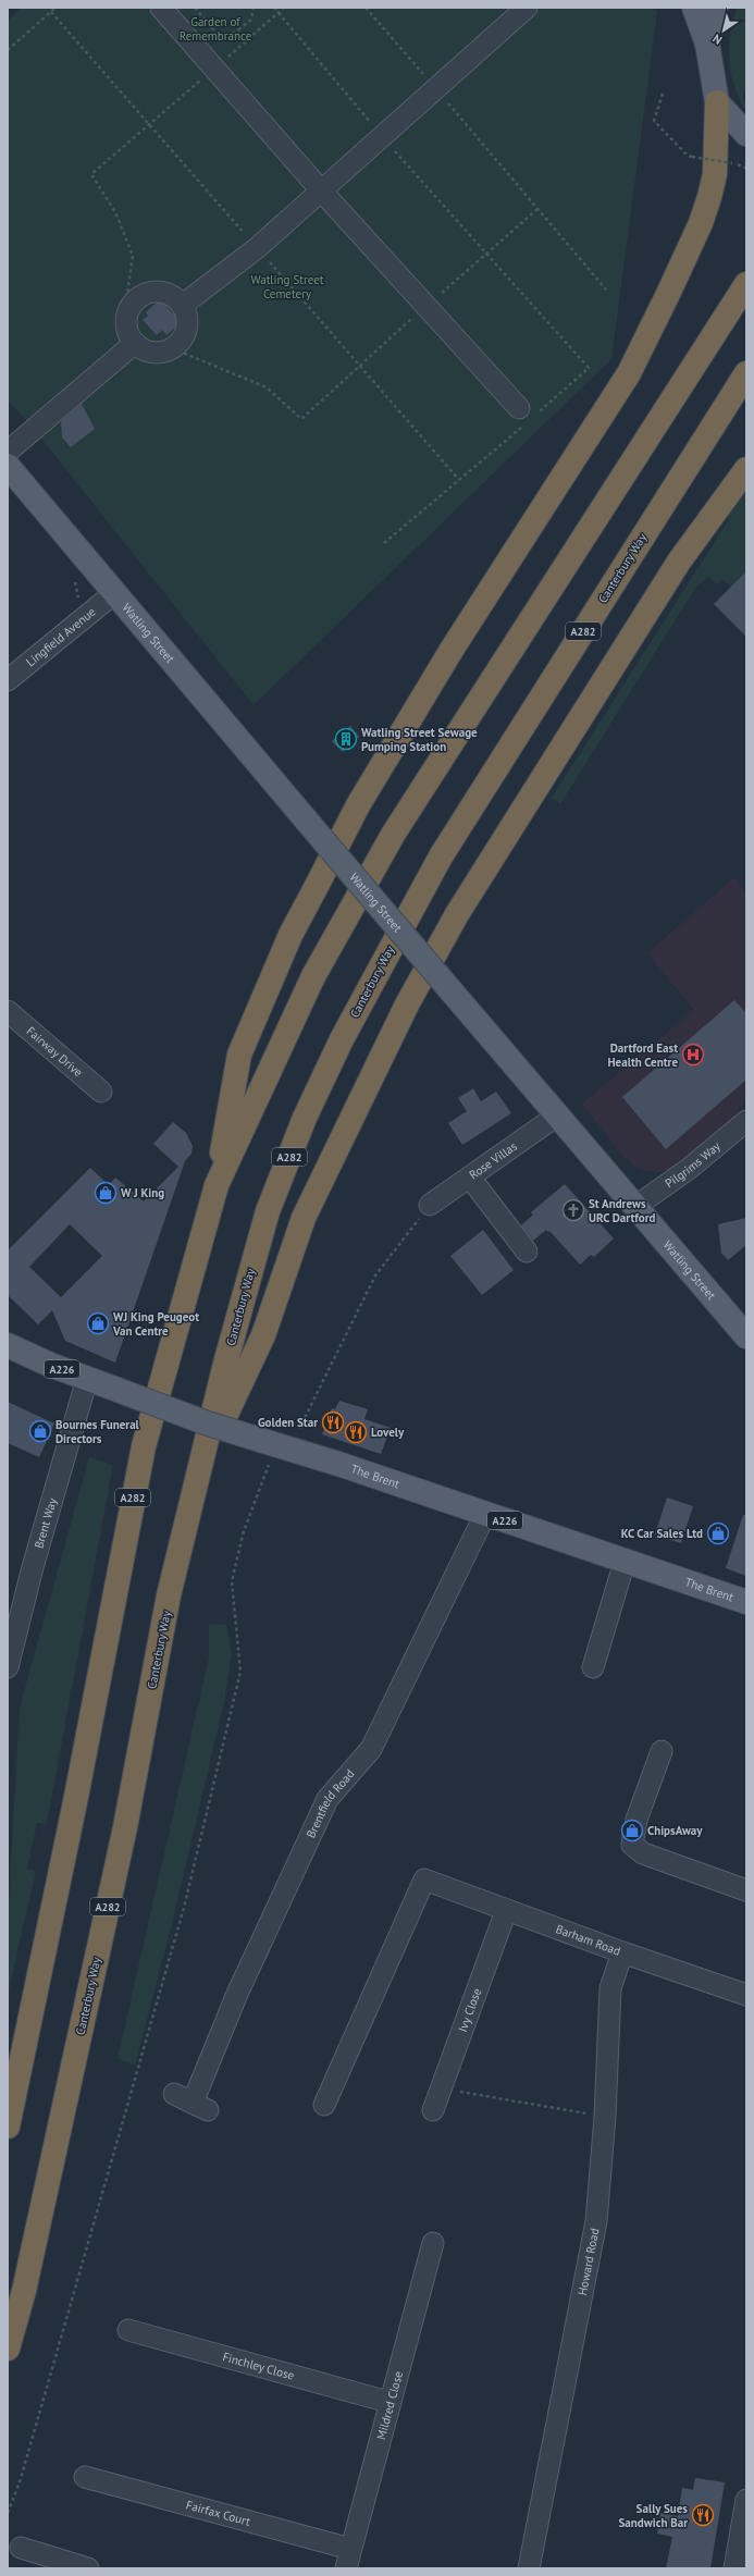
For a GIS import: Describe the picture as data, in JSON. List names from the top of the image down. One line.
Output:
{"streets":{"highway":["Canterbury Way","A282"],"main road":["Watling Street","A226","The Brent"],"street":["Lingfield Avenue","Fairway Drive","Rose Villas","Pilgrims Way","Brent Way","Brentfield Road","Barham Road","Ivy Close","Howard Road","Finchley Close","Mildred Close","Fairfax Court"]},"crossings":[["Watling Street","Lingfield Avenue"],["Watling Street","Rose Villas"],["Watling Street","Pilgrims Way"],["The Brent","Brent Way"],["The Brent","Brentfield Road"],["Barham Road","Ivy Close"],["Barham Road","Howard Road"],["Finchley Close","Mildred Close"],["Mildred Close","Fairfax Court"]],"parks":["Garden of Remembrance","Watling Street Cemetery"],"places":{"building":["Watling Street Sewage Pumping Station"],"hospital":["Dartford East Health Centre"],"shop":["W J King","WJ King Peugeot Van Centre","Bournes Funeral Directors","KC Car Sales Ltd","ChipsAway"],"church":["St Andrews URC Dartford"],"restaurant":["Golden Star","Lovely","Sally Sues Sandwich Bar"]},"north":"bottom left"}
